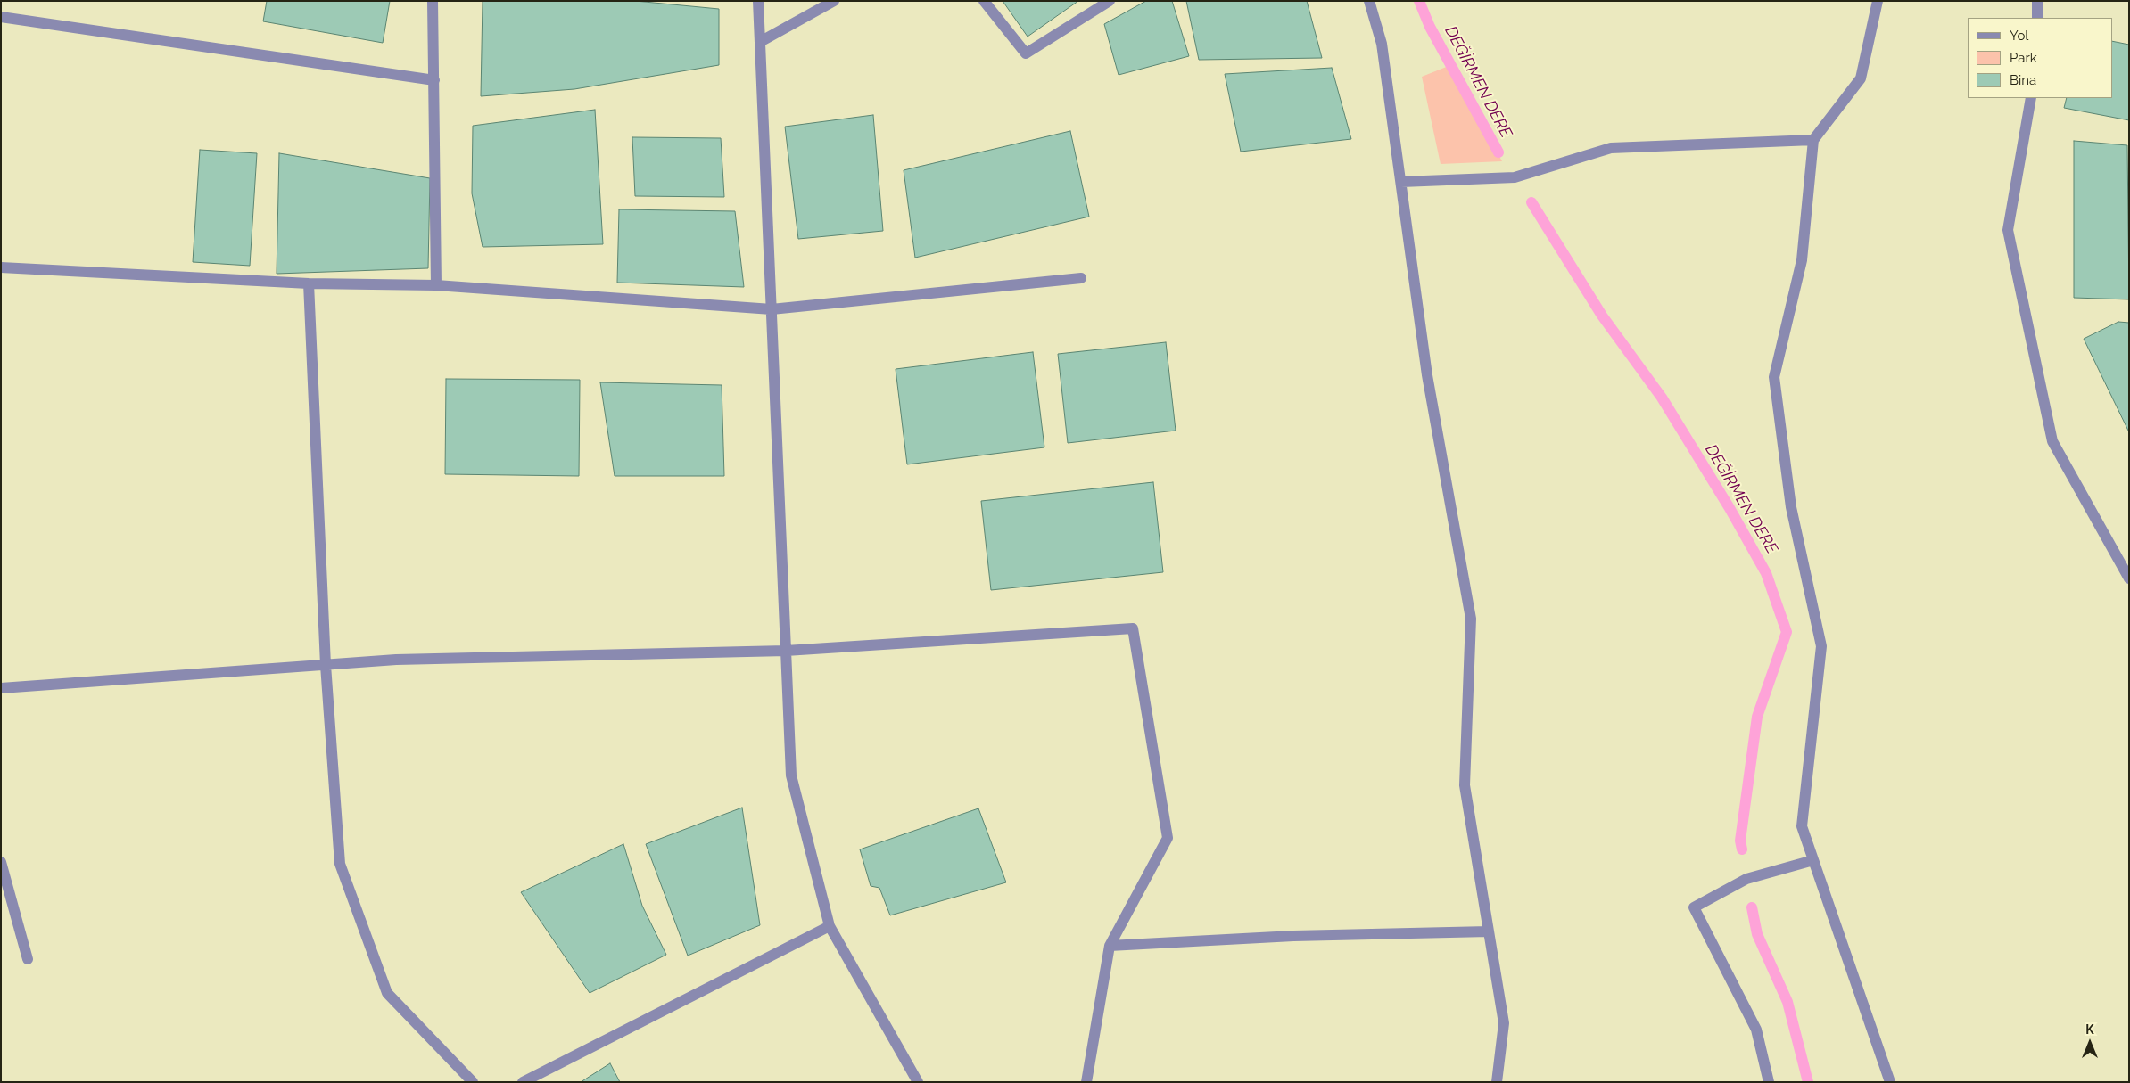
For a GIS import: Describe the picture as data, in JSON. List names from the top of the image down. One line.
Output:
{"water":["DEĞİRMEN DERE"],"legend":["Yol","Park","Bina"],"north":"top"}
